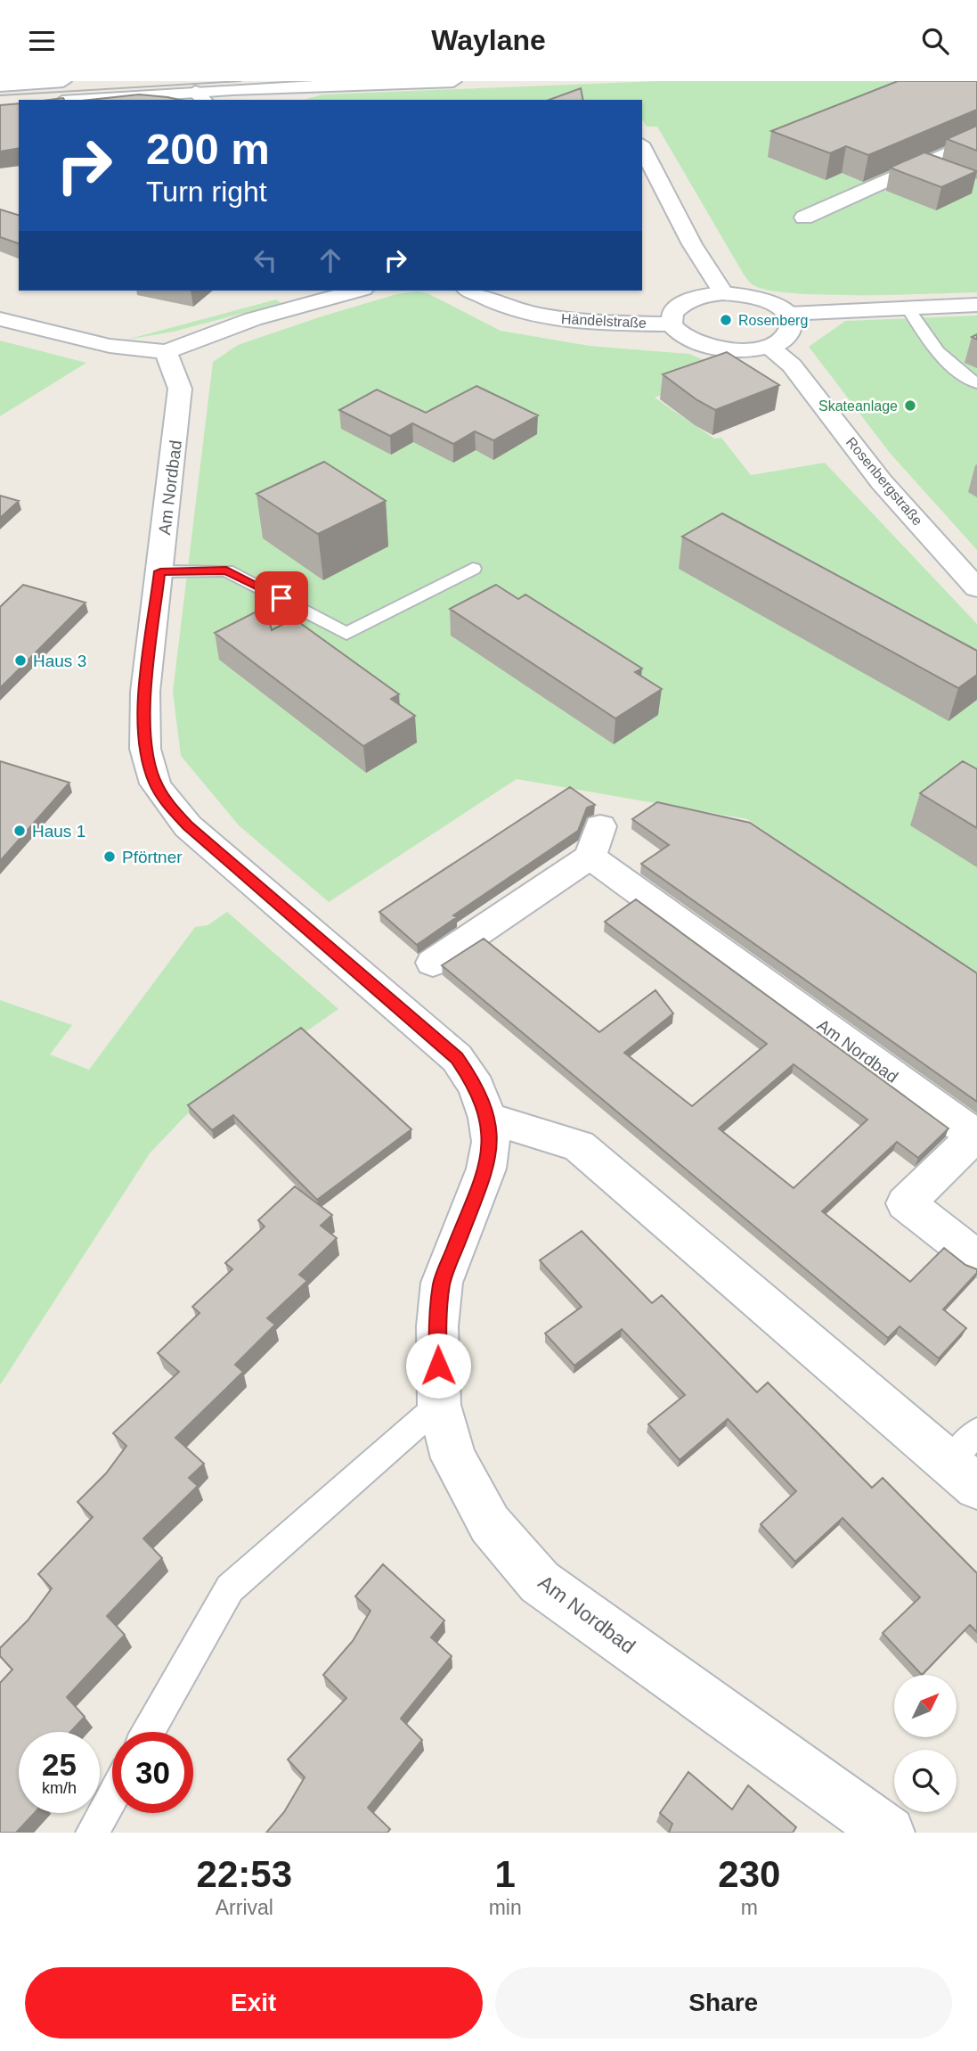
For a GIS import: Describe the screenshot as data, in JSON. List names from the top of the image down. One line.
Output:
{"streets":{"street":["Händelstraße","Rosenbergstraße","Am Nordbad"]},"places":["Rosenberg","Skateanlage","Haus 3","Haus 1","Pförtner"],"north":"top right","page":{"header":"Waylane","turn":["200 m","Turn right"],"speed":"25 km/h","limit":"30","eta":["22:53","Arrival","1","min","230","m"],"buttons":["Exit","Share"]}}
